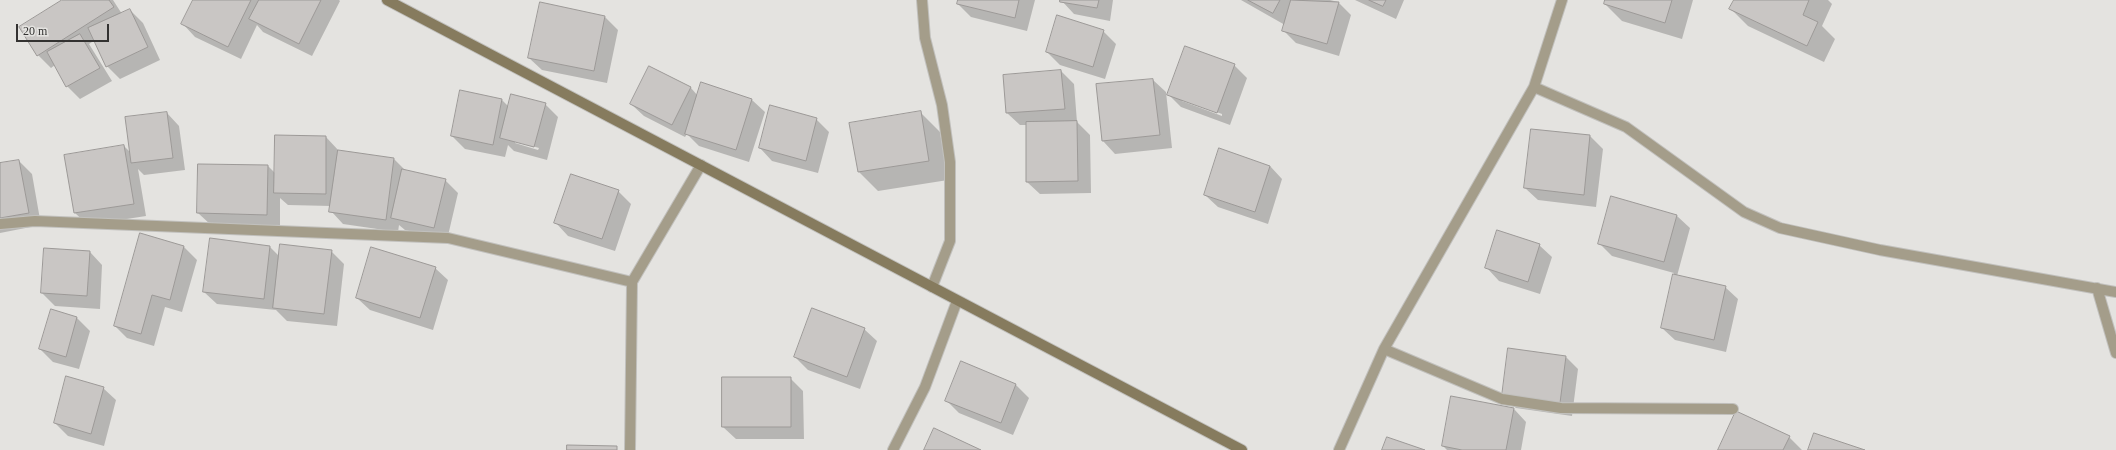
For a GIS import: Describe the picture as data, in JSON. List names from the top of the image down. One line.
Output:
{"scale_bar":"20 m"}
